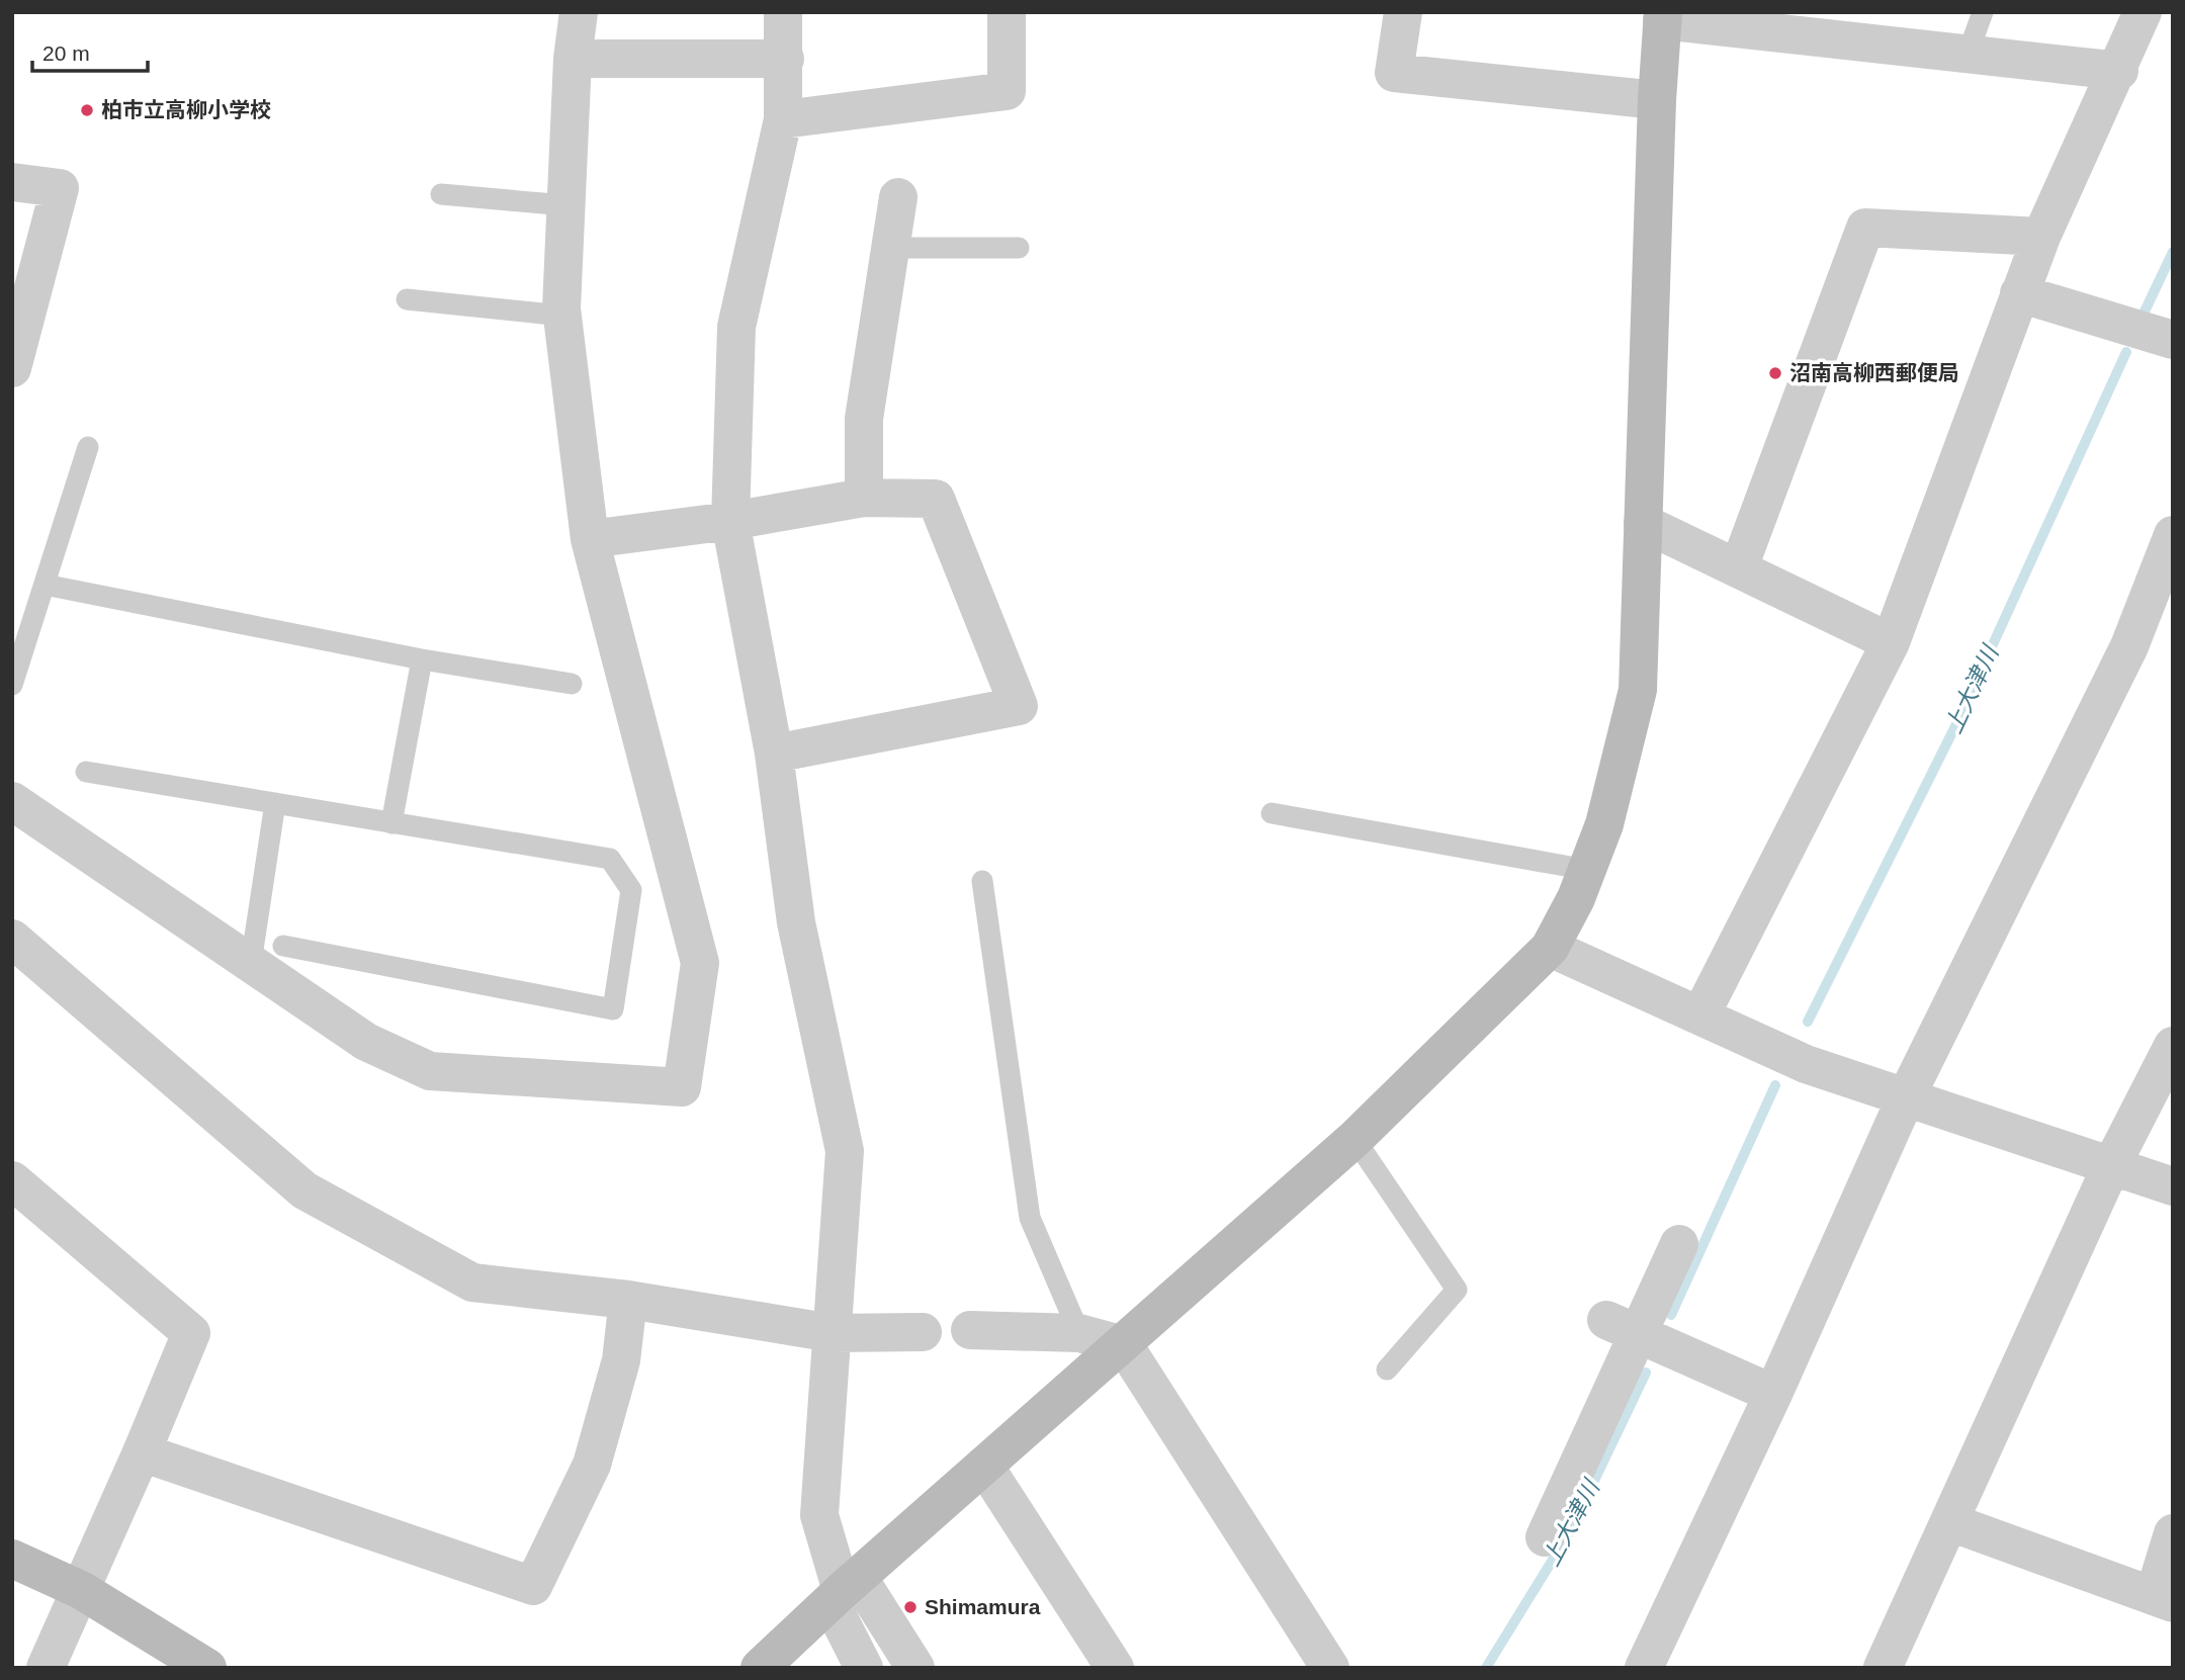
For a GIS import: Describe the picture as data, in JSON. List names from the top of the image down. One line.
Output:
{"water":["上大津川"],"places":["柏市立高柳小学校","沼南高柳西郵便局","Shimamura"],"scale_bar":"20 m"}
